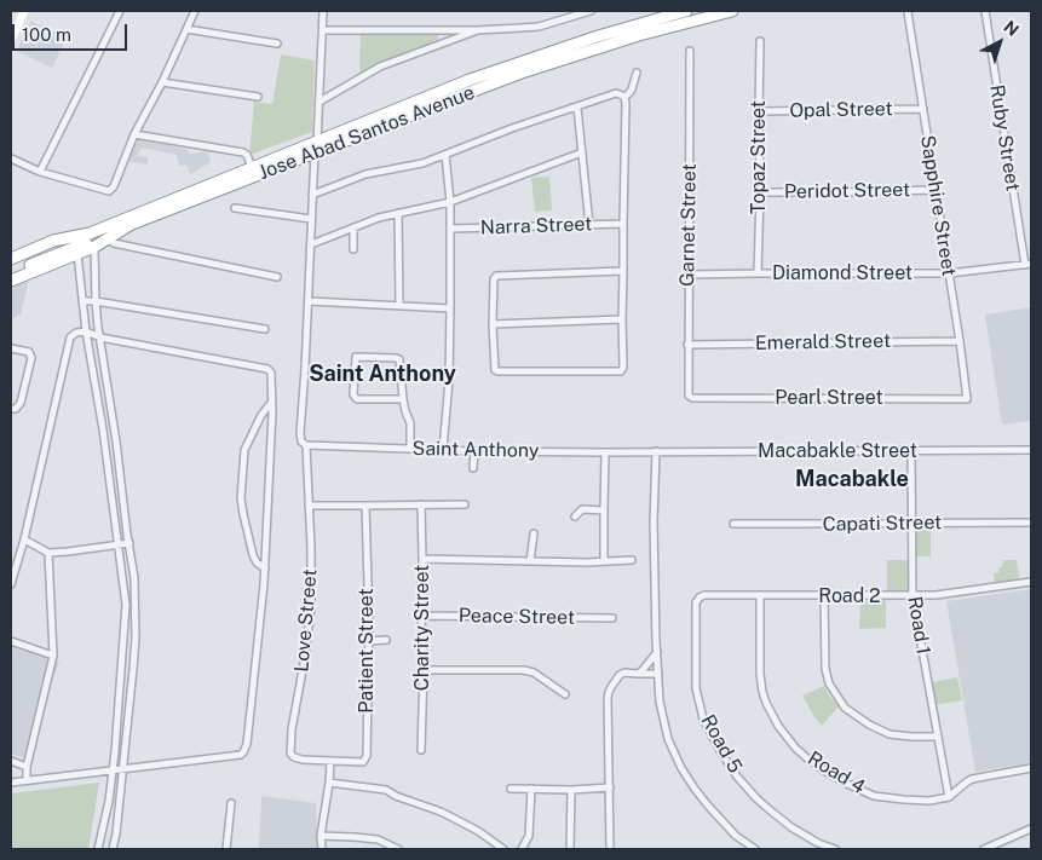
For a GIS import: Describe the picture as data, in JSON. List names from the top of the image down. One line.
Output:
{"streets":{"highway":["Jose Abad Santos Avenue"],"street":["Opal Street","Ruby Street","Topaz Street","Peridot Street","Sapphire Street","Garnet Street","Narra Street","Diamond Street","Emerald Street","Pearl Street","Saint Anthony","Macabakle Street","Capati Street","Road 2","Peace Street","Love Street","Road 1","Charity Street","Patient Street","Road 5","Road 4"]},"crossings":[["Opal Street","Topaz Street"],["Opal Street","Sapphire Street"],["Jose Abad Santos Avenue","Love Street"],["Ruby Street","Diamond Street"],["Topaz Street","Peridot Street"],["Topaz Street","Diamond Street"],["Peridot Street","Sapphire Street"],["Sapphire Street","Diamond Street"],["Sapphire Street","Emerald Street"],["Sapphire Street","Pearl Street"],["Garnet Street","Diamond Street"],["Garnet Street","Emerald Street"],["Garnet Street","Pearl Street"],["Saint Anthony","Macabakle Street"],["Saint Anthony","Love Street"],["Macabakle Street","Road 1"],["Capati Street","Road 1"],["Road 2","Road 1"],["Road 2","Road 5"],["Road 2","Road 4"],["Peace Street","Charity Street"],["Love Street","Patient Street"],["Road 1","Road 4"]],"districts":["Saint Anthony","Macabakle"],"scale_bar":"100 m","north":"top right"}
